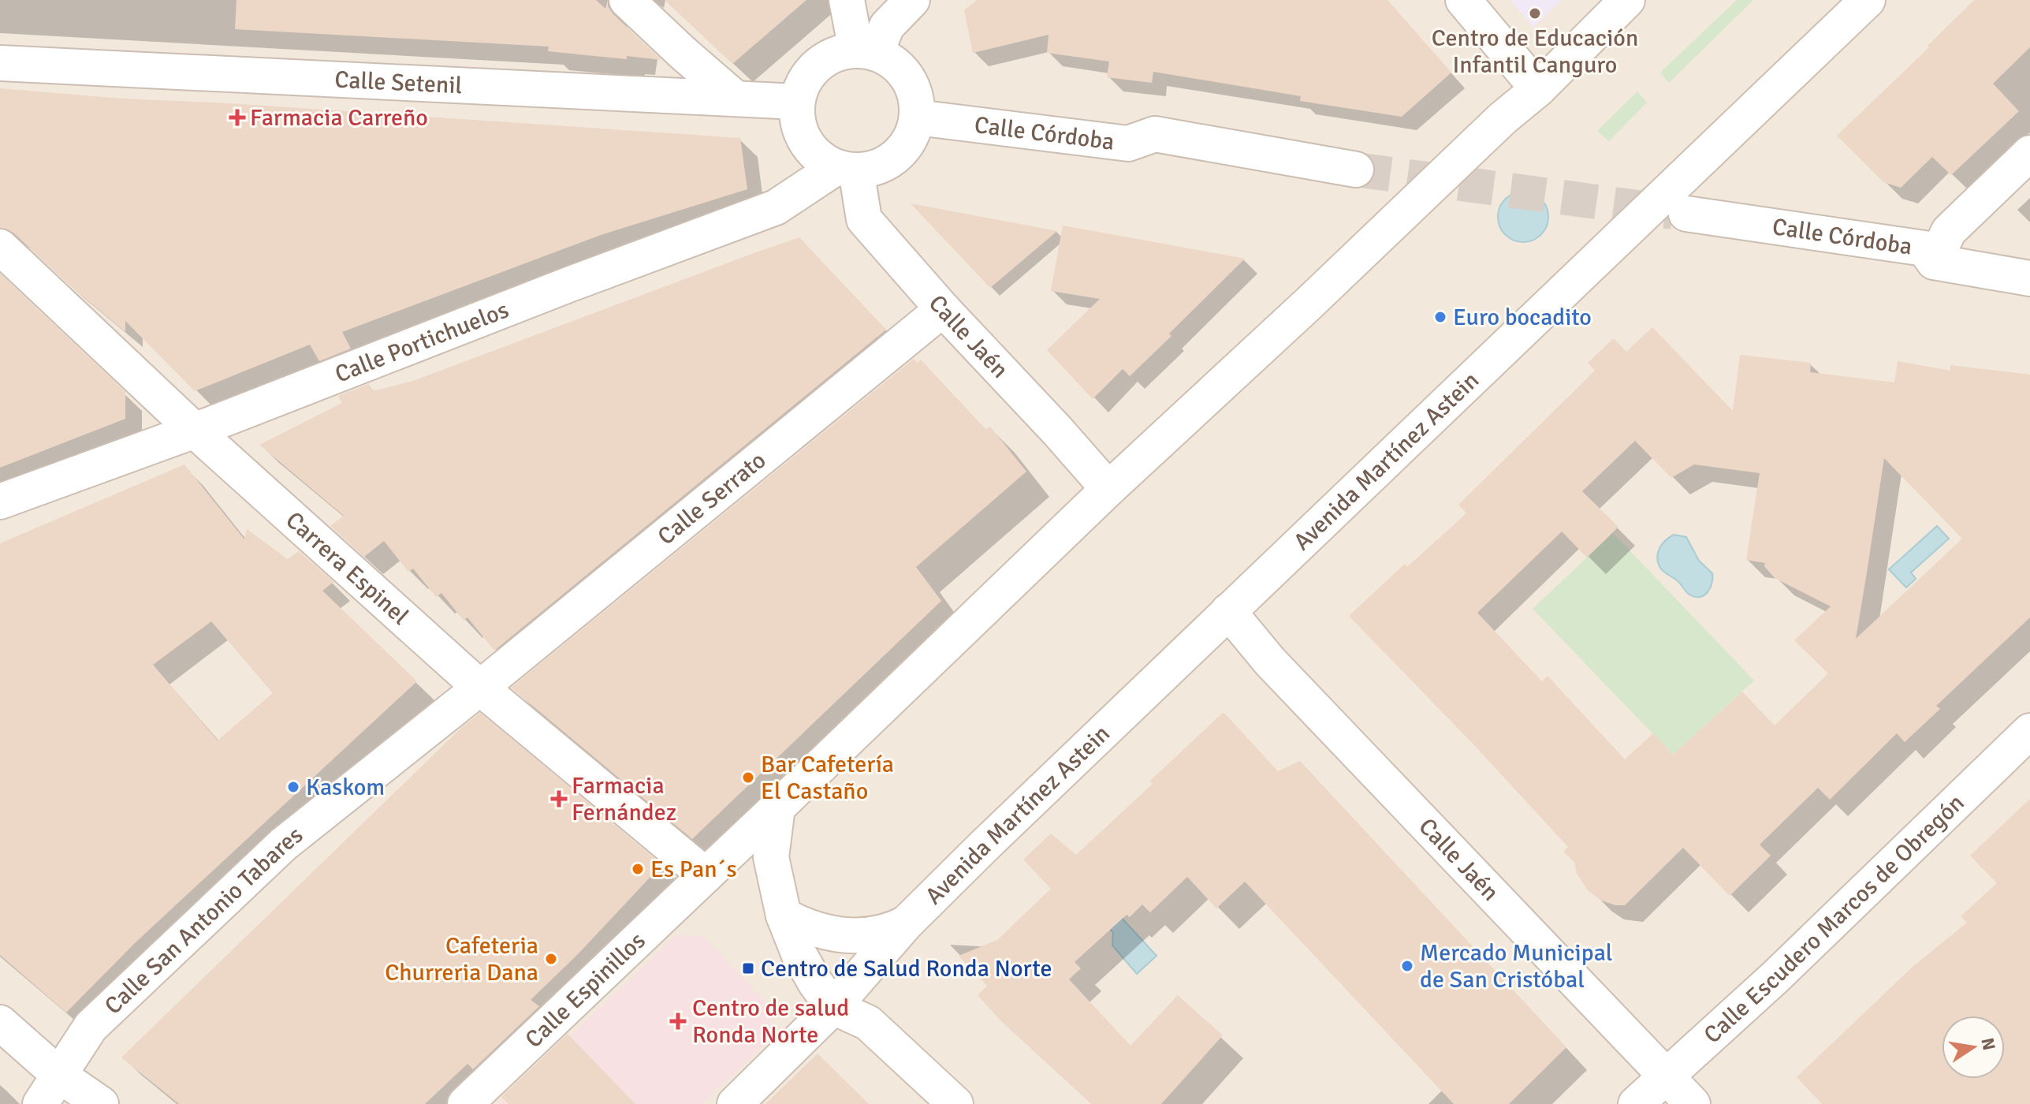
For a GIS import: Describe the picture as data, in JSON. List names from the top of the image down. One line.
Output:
{"streets":{"street":["Calle Setenil","Calle Córdoba","Calle Jaén","Calle Portichuelos","Avenida Martínez Astein","Calle Serrato","Carrera Espinel","Calle Escudero Marcos de Obregón","Calle San Antonio Tabares","Calle Espinillos"]},"crossings":[["Calle Setenil","Calle Córdoba"],["Calle Setenil","Calle Jaén"],["Calle Setenil","Calle Portichuelos"],["Calle Córdoba","Calle Jaén"],["Calle Córdoba","Calle Portichuelos"],["Calle Jaén","Calle Portichuelos"],["Calle Jaén","Avenida Martínez Astein"],["Calle Jaén","Calle Serrato"],["Calle Jaén","Calle Escudero Marcos de Obregón"],["Calle Portichuelos","Carrera Espinel"],["Calle Serrato","Carrera Espinel"],["Calle Serrato","Calle San Antonio Tabares"],["Carrera Espinel","Calle San Antonio Tabares"],["Carrera Espinel","Calle Espinillos"]],"places":{"other":["Centro de Educación Infantil Canguro","Euro bocadito","Bar Cafetería El Castaño","Kaskom","Es Pan´s","Cafeteria Churreria Dana","Mercado Municipal de San Cristóbal"],"health":["Farmacia Carreño","Farmacia Fernández","Centro de salud Ronda Norte"],"transit":["Centro de Salud Ronda Norte"]},"north":"right"}
